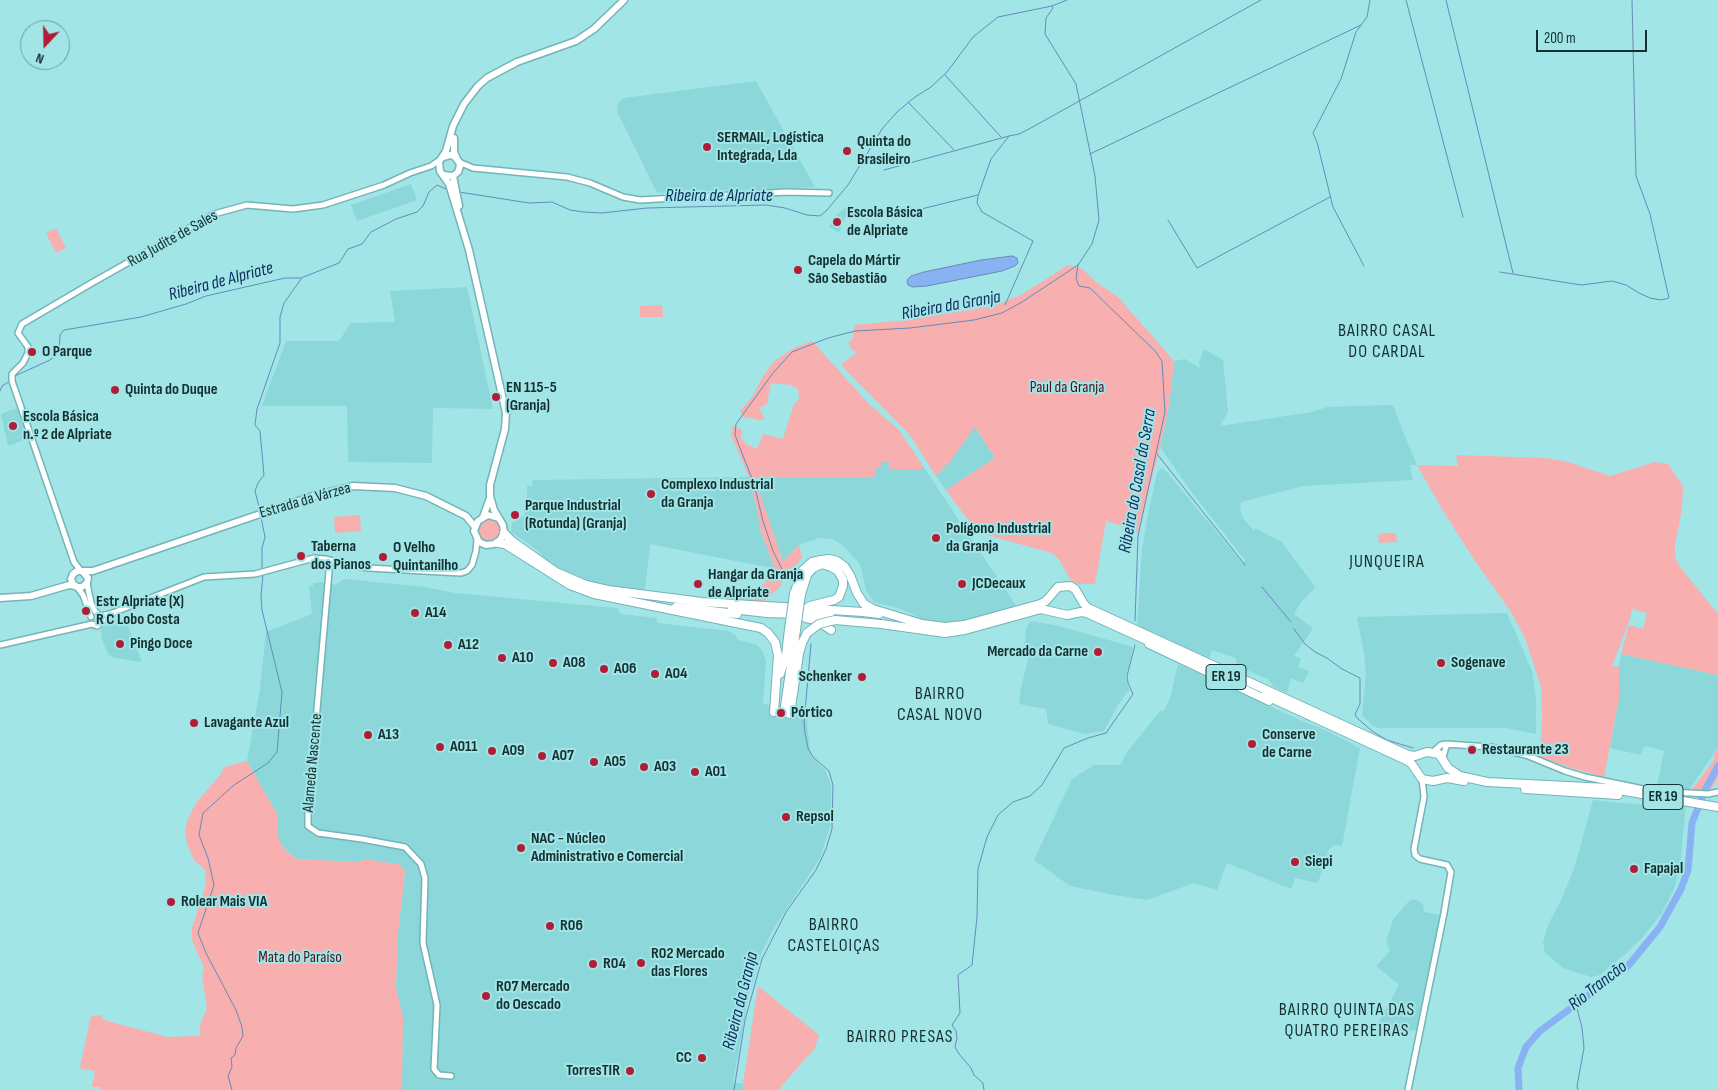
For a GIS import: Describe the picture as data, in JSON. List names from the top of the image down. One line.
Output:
{"streets":{"highway":["ER 19"],"main road":["Estrada da Várzea"],"street":["Rua Judite de Sales","Alameda Nascente"]},"districts":["BAIRRO CASAL DO CARDAL","JUNQUEIRA","BAIRRO CASAL NOVO","BAIRRO CASTELOIÇAS","BAIRRO QUINTA DAS QUATRO PEREIRAS","BAIRRO PRESAS"],"water":["Ribeira de Alpriate","Ribeira da Granja","Ribeira do Casal da Serra","Rio Trancão"],"parks":["Paul da Granja","Mata do Paraíso"],"places":["SERMAIL, Logística Integrada, Lda","Quinta do Brasileiro","Escola Básica de Alpriate","Capela do Mártir São Sebastião","O Parque","Quinta do Duque","EN 115-5 (Granja)","Escola Básica n.º 2 de Alpriate","Complexo Industrial da Granja","Parque Industrial (Rotunda) (Granja)","Polígono Industrial da Granja","Taberna dos Pianos","O Velho Quintanilho","Hangar da Granja de Alpriate","JCDecaux","Estr Alpriate (X) R C Lobo Costa","A14","Pingo Doce","A12","Mercado da Carne","A10","A08","Sogenave","A06","A04","Schenker","Pórtico","Lavagante Azul","A13","Conserve de Carne","A011","Restaurante 23","A09","A07","A05","A03","A01","Repsol","NAC - Núcleo Administrativo e Comercial","Siepi","Fapajal","Rolear Mais VIA","R06","R02 Mercado das Flores","R04","R07 Mercado do Oescado","CC","TorresTIR"],"scale_bar":"200 m","north":"bottom"}
